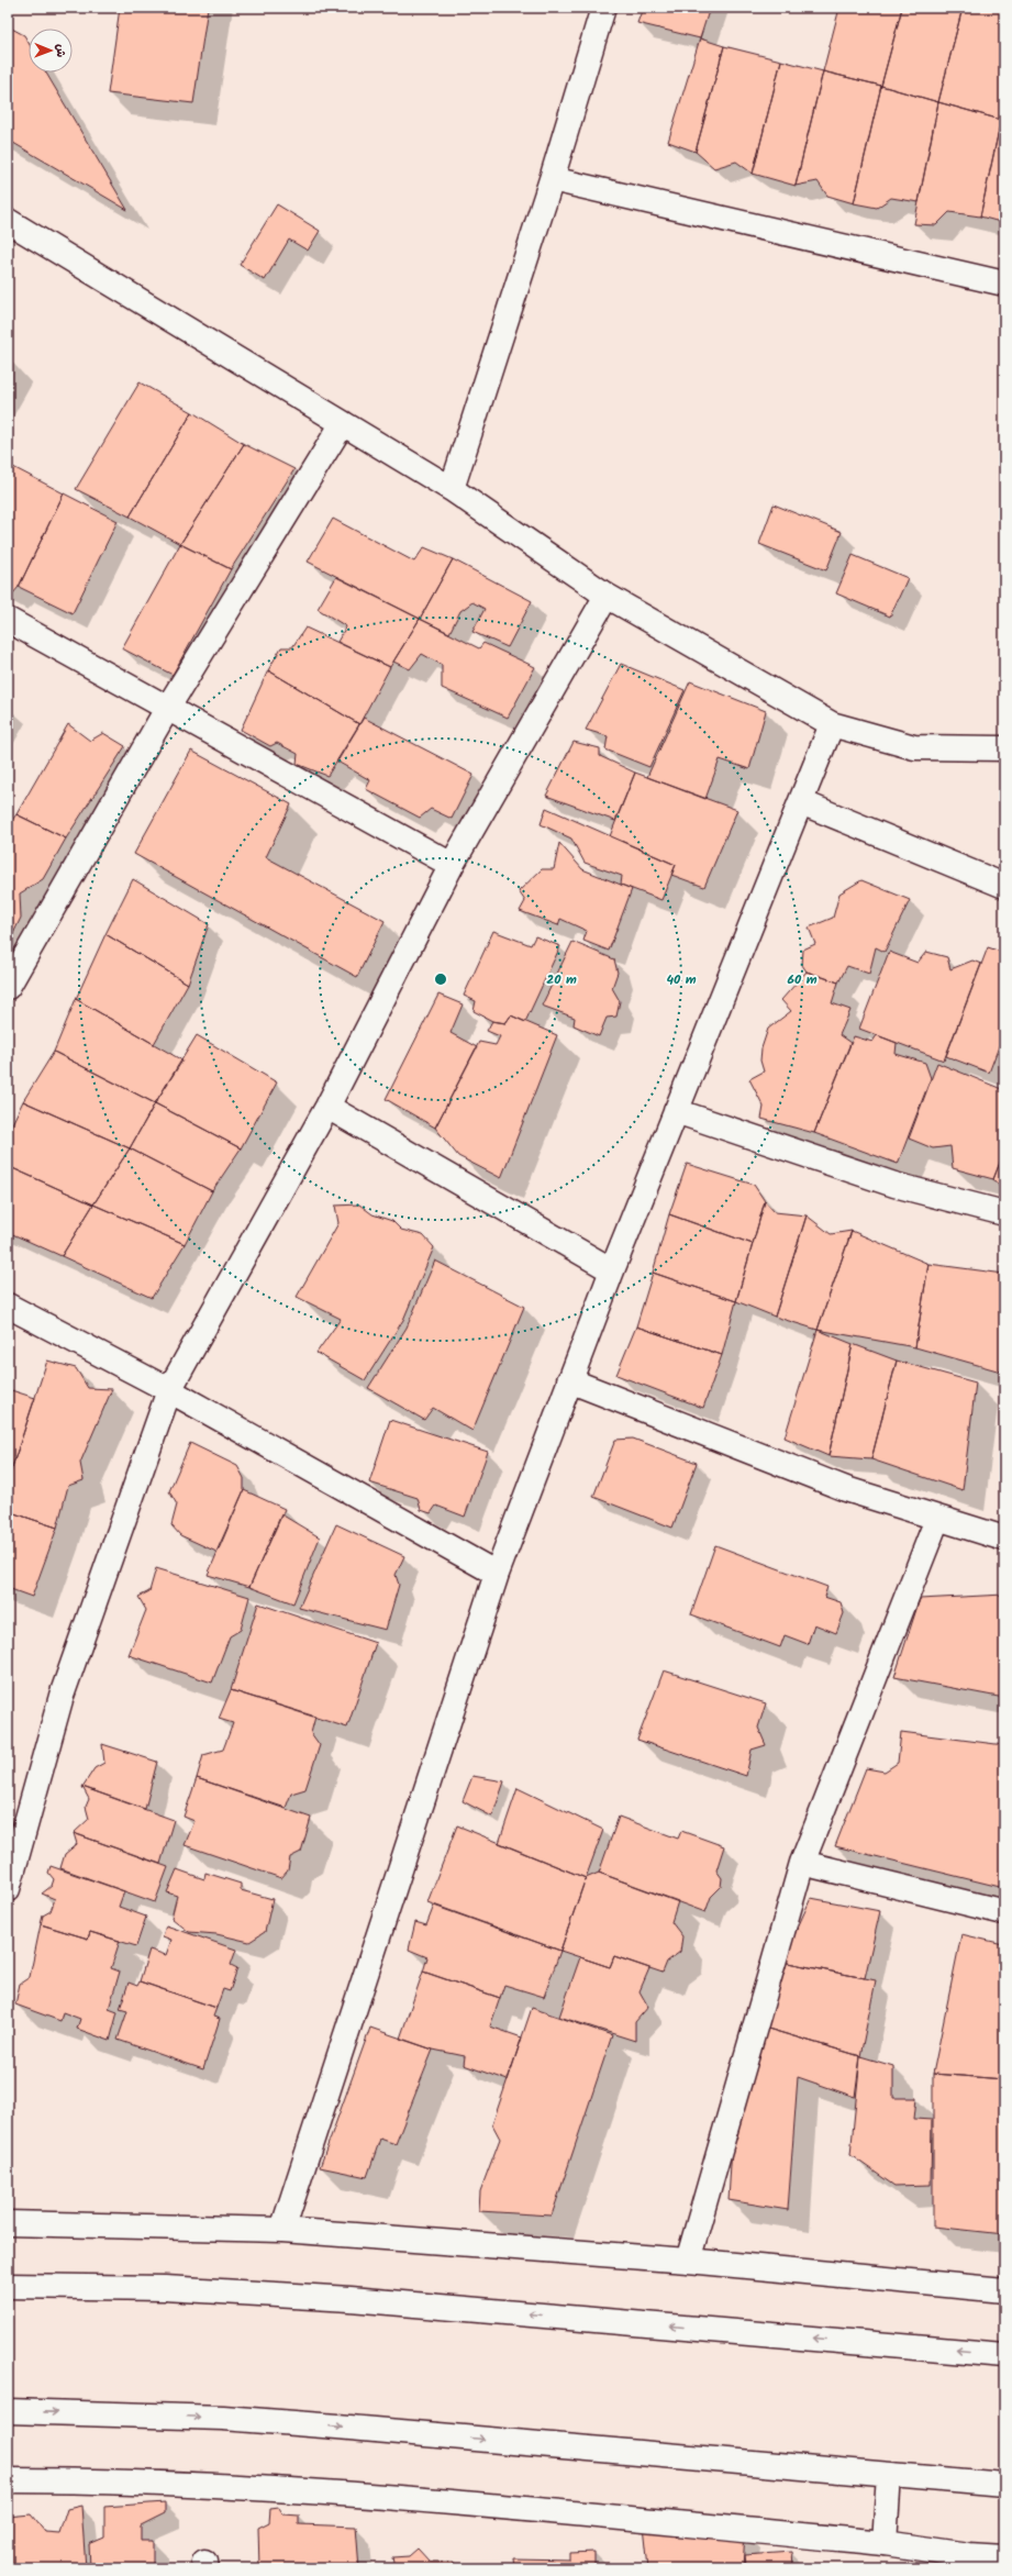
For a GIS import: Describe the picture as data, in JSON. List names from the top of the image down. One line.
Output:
{"north":"right","rings":["20 m","40 m","60 m"]}
